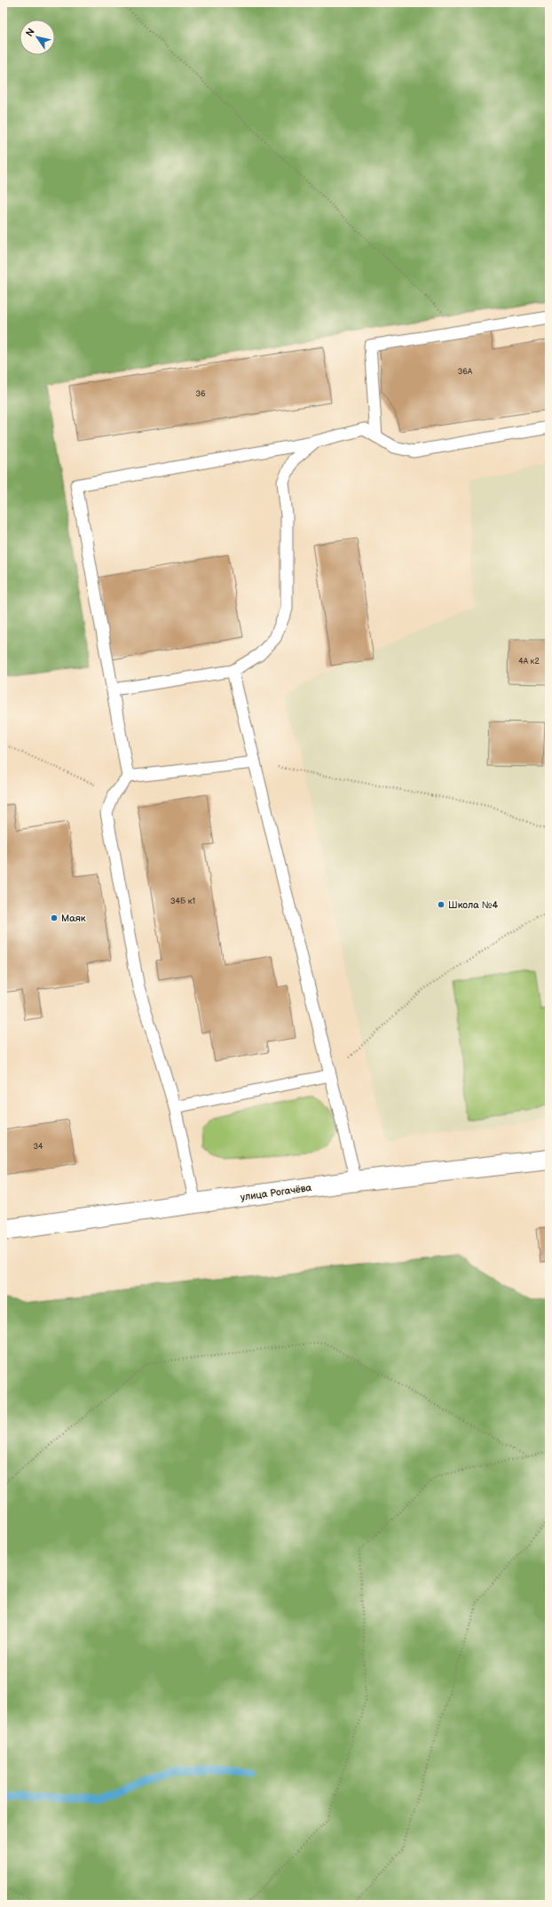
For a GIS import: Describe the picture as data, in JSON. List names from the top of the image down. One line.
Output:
{"streets":{"street":["улица Рогачёва"]},"places":["Школа №4","Маяк"],"house_numbers":["36А","36","4А к2","34Б к1","34"],"north":"top left"}
